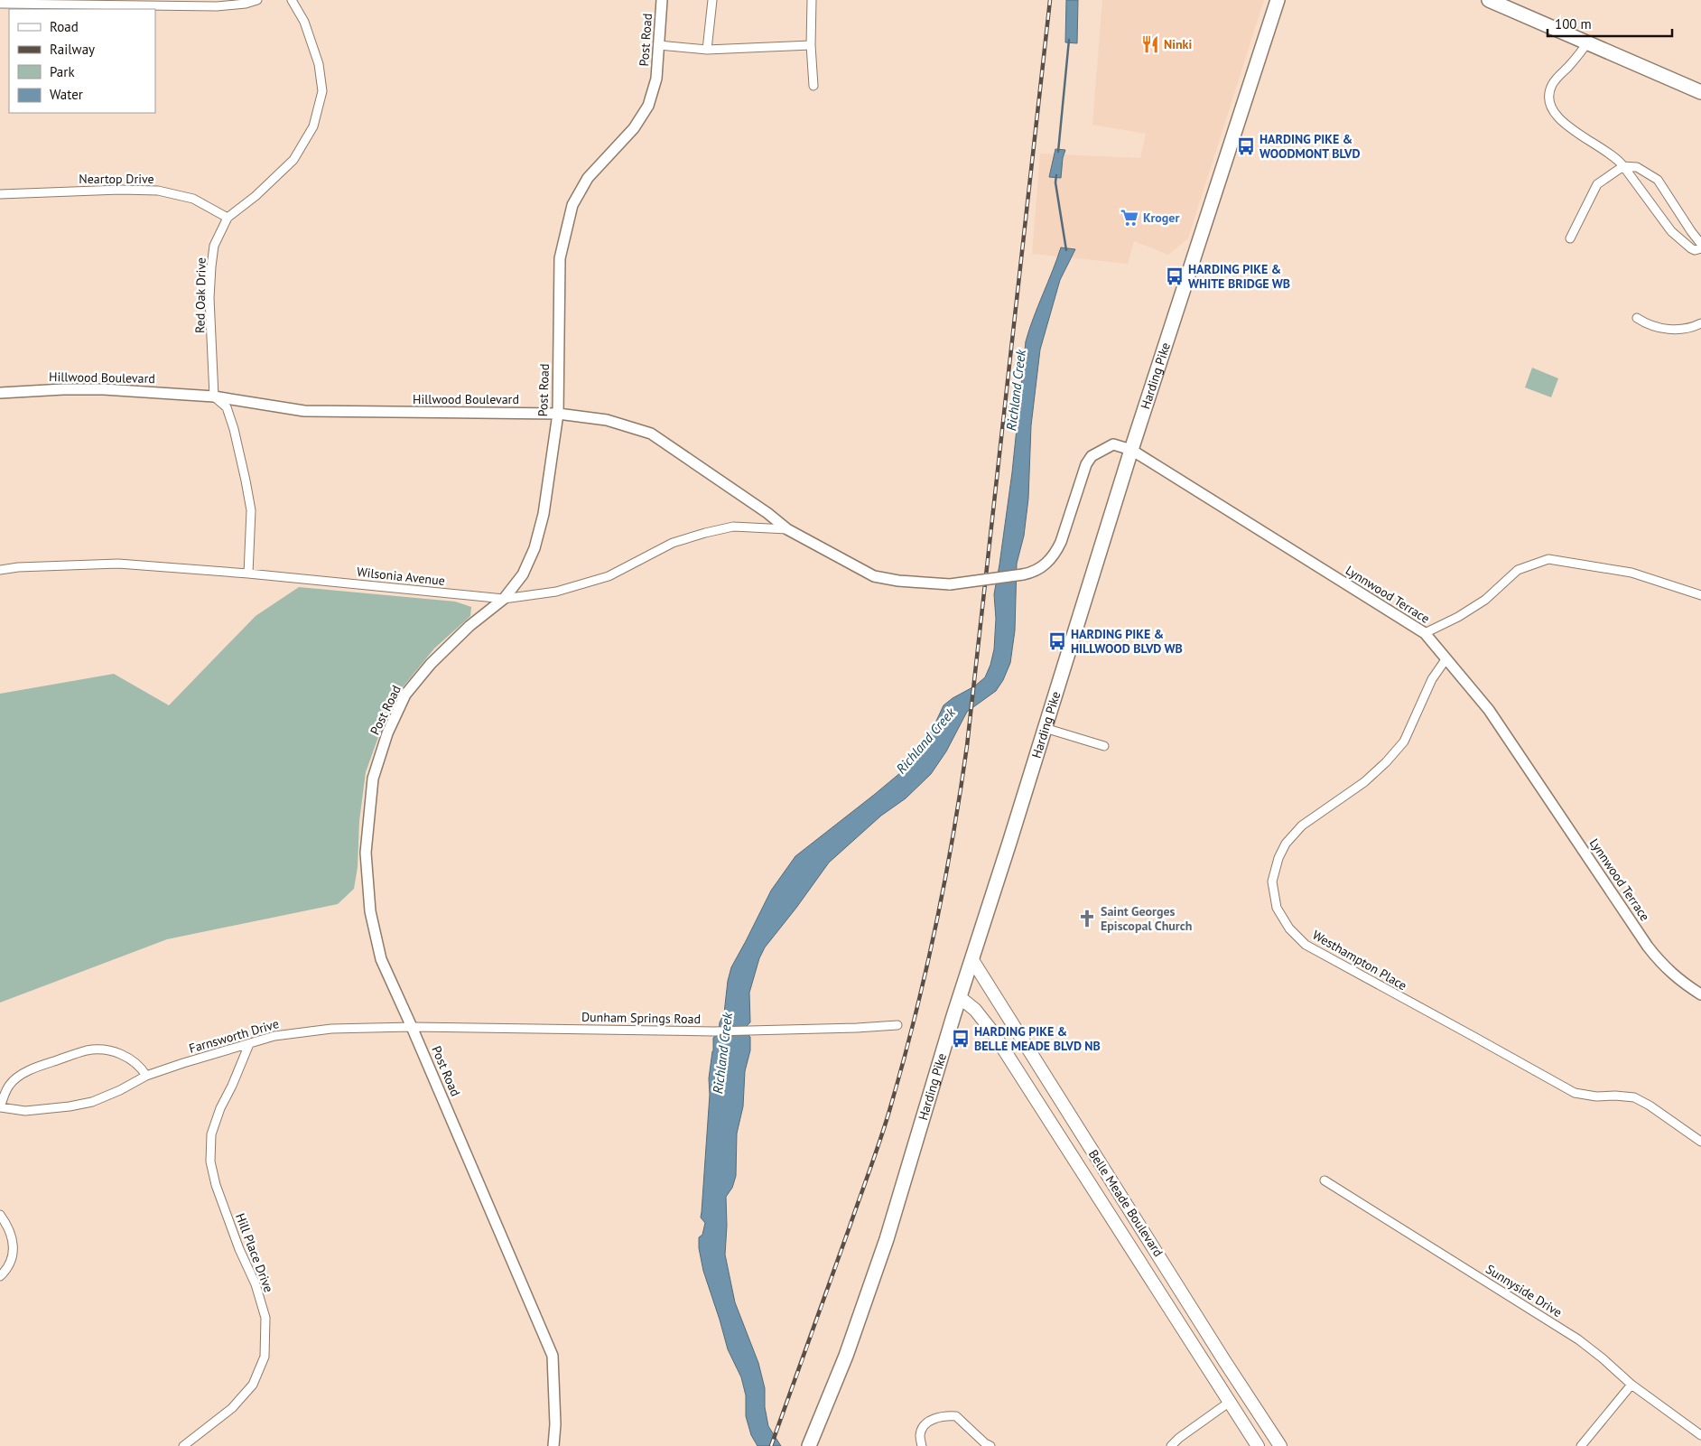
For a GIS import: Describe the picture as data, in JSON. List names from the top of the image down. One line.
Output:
{"streets":{"main road":["Harding Pike","Belle Meade Boulevard"],"street":["Post Road","Neartop Drive","Red Oak Drive","Hillwood Boulevard","Wilsonia Avenue","Lynnwood Terrace","Westhampton Place","Dunham Springs Road","Farnsworth Drive","Hill Place Drive","Sunnyside Drive"]},"crossings":[["Post Road","Hillwood Boulevard"],["Post Road","Wilsonia Avenue"],["Post Road","Dunham Springs Road"],["Post Road","Farnsworth Drive"],["Neartop Drive","Red Oak Drive"],["Red Oak Drive","Hillwood Boulevard"],["Harding Pike","Lynnwood Terrace"],["Harding Pike","Belle Meade Boulevard"],["Hillwood Boulevard","Wilsonia Avenue"],["Hillwood Boulevard","Lynnwood Terrace"],["Lynnwood Terrace","Westhampton Place"],["Dunham Springs Road","Farnsworth Drive"],["Farnsworth Drive","Hill Place Drive"]],"water":["Richland Creek"],"places":{"restaurant":["Ninki"],"bus stop":["HARDING PIKE & WOODMONT BLVD","HARDING PIKE & WHITE BRIDGE WB","HARDING PIKE & HILLWOOD BLVD WB","HARDING PIKE & BELLE MEADE BLVD NB"],"supermarket":["Kroger"],"church":["Saint Georges Episcopal Church"]},"legend":["Road","Railway","Park","Water"],"scale_bar":"100 m"}
